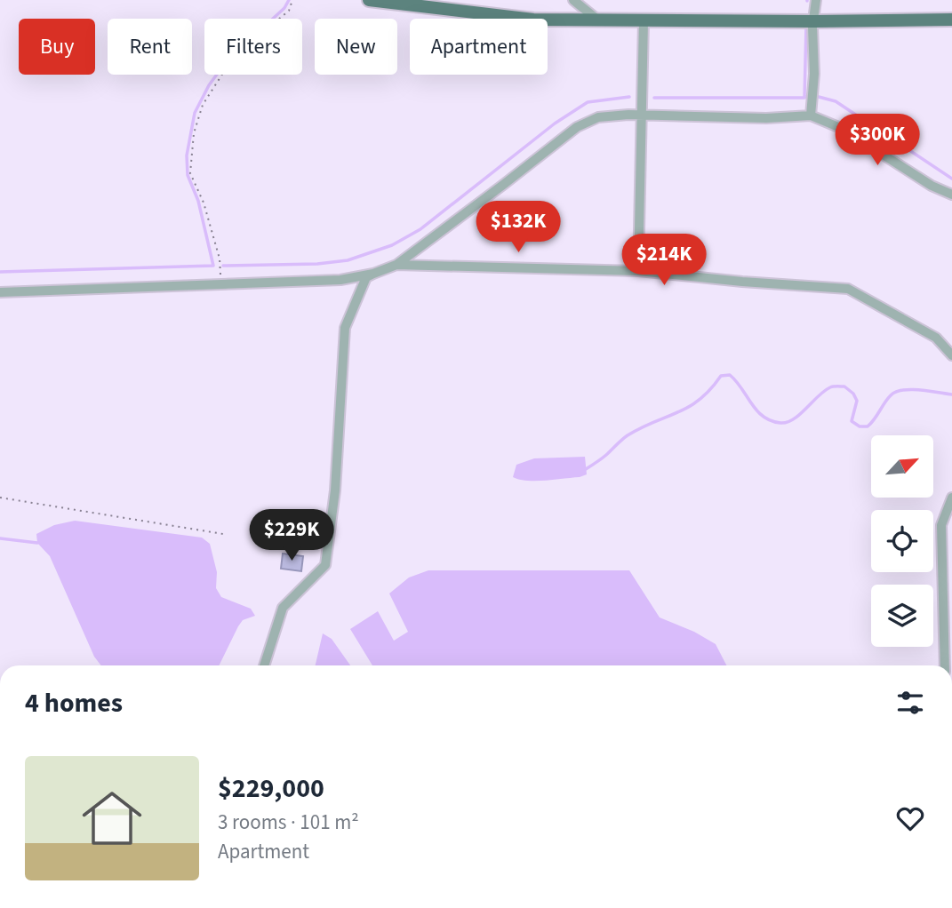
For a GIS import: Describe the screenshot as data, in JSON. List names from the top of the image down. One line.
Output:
{"north":"top right","page":{"chip":["Buy","Rent","Filters","New","Apartment"],"price":["$300K","$132K","$214K","$229K"],"heading":"4 homes","list":[{"name":"$229,000","note":"3 rooms · 101 m² · Apartment"}]}}
